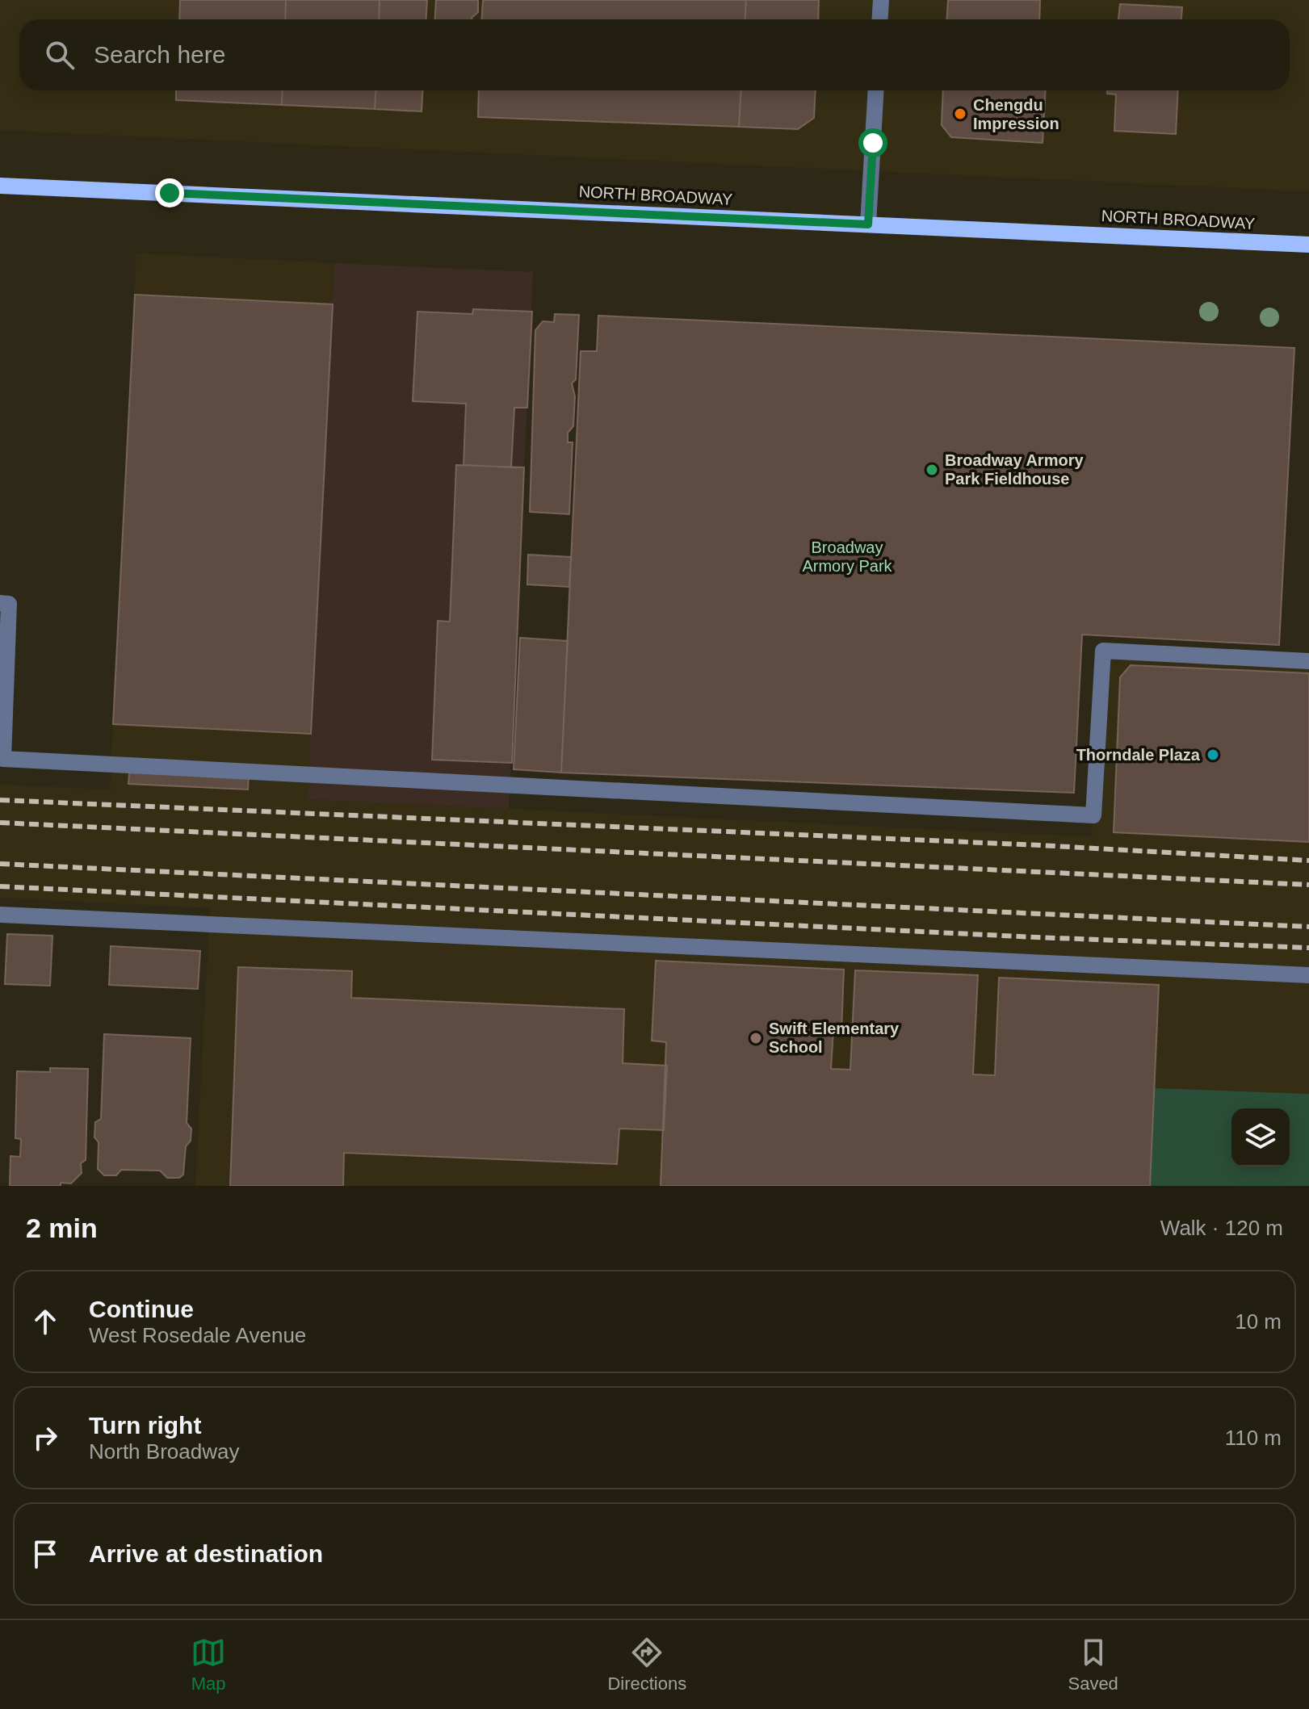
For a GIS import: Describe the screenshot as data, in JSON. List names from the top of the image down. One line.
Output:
{"streets":{"main road":["NORTH BROADWAY"]},"parks":["Broadway Armory Park"],"places":["Chengdu Impression","Broadway Armory Park Fieldhouse","Thorndale Plaza","Swift Elementary School"],"page":{"search":"Search here","heading":["2 min","Walk · 120 m"],"list":[["Continue","West Rosedale Avenue","10 m"],["Turn right","North Broadway","110 m"],"Arrive at destination"],"nav":["Map","Directions","Saved"]}}
